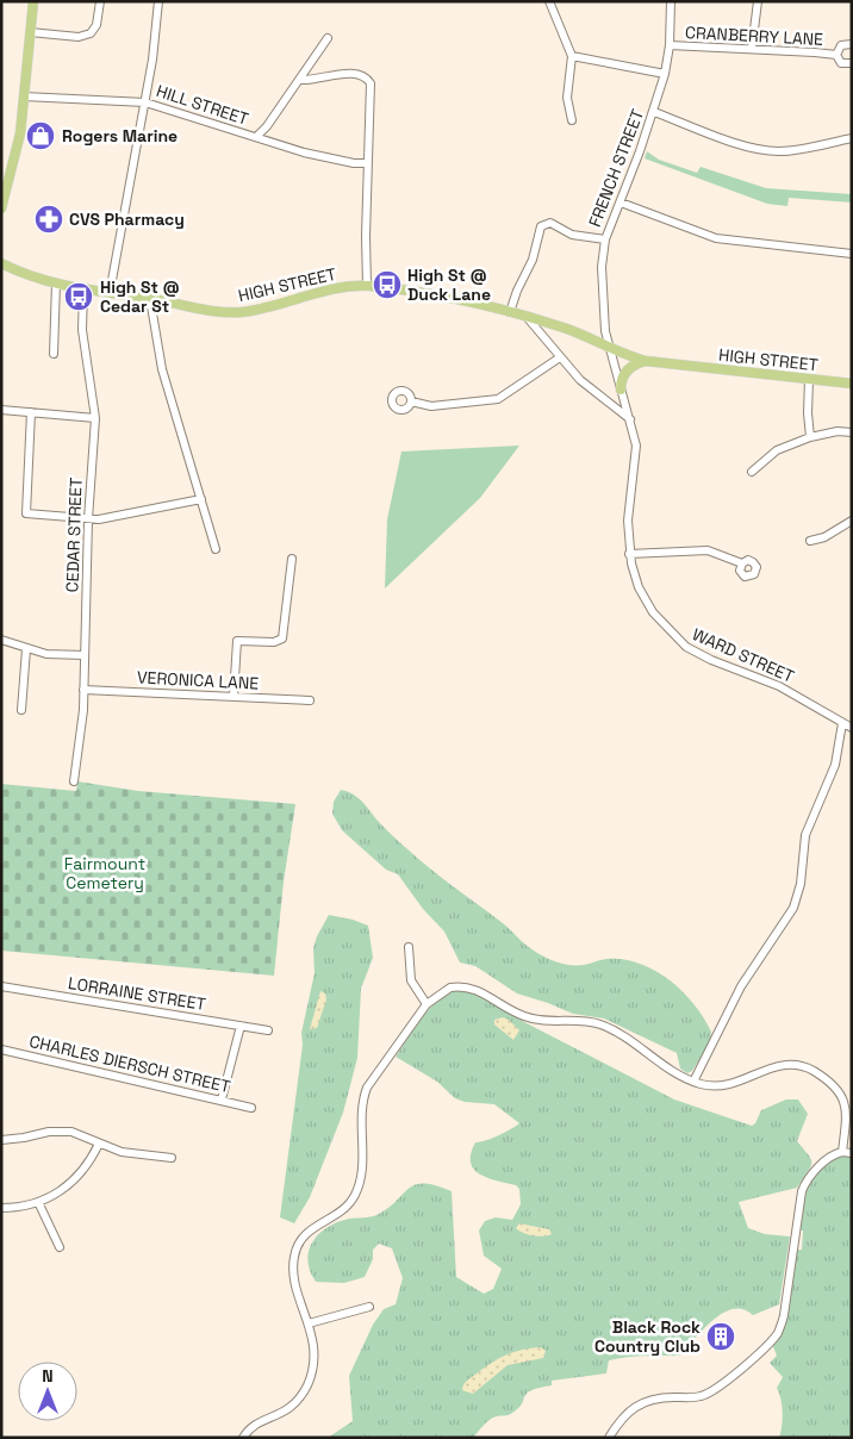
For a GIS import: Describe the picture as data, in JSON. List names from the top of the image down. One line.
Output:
{"streets":{"main road":["HIGH STREET"],"street":["CRANBERRY LANE","HILL STREET","FRENCH STREET","CEDAR STREET","WARD STREET","VERONICA LANE","LORRAINE STREET","CHARLES DIERSCH STREET"]},"crossings":[["CRANBERRY LANE","FRENCH STREET"],["FRENCH STREET","HIGH STREET"],["FRENCH STREET","WARD STREET"],["HIGH STREET","CEDAR STREET"],["HIGH STREET","WARD STREET"],["CEDAR STREET","VERONICA LANE"]],"parks":["Fairmount Cemetery"],"places":{"shop":["Rogers Marine"],"pharmacy":["CVS Pharmacy"],"bus stop":["High St @ Duck Lane","High St @ Cedar St"],"building":["Black Rock Country Club"]},"north":"top"}
